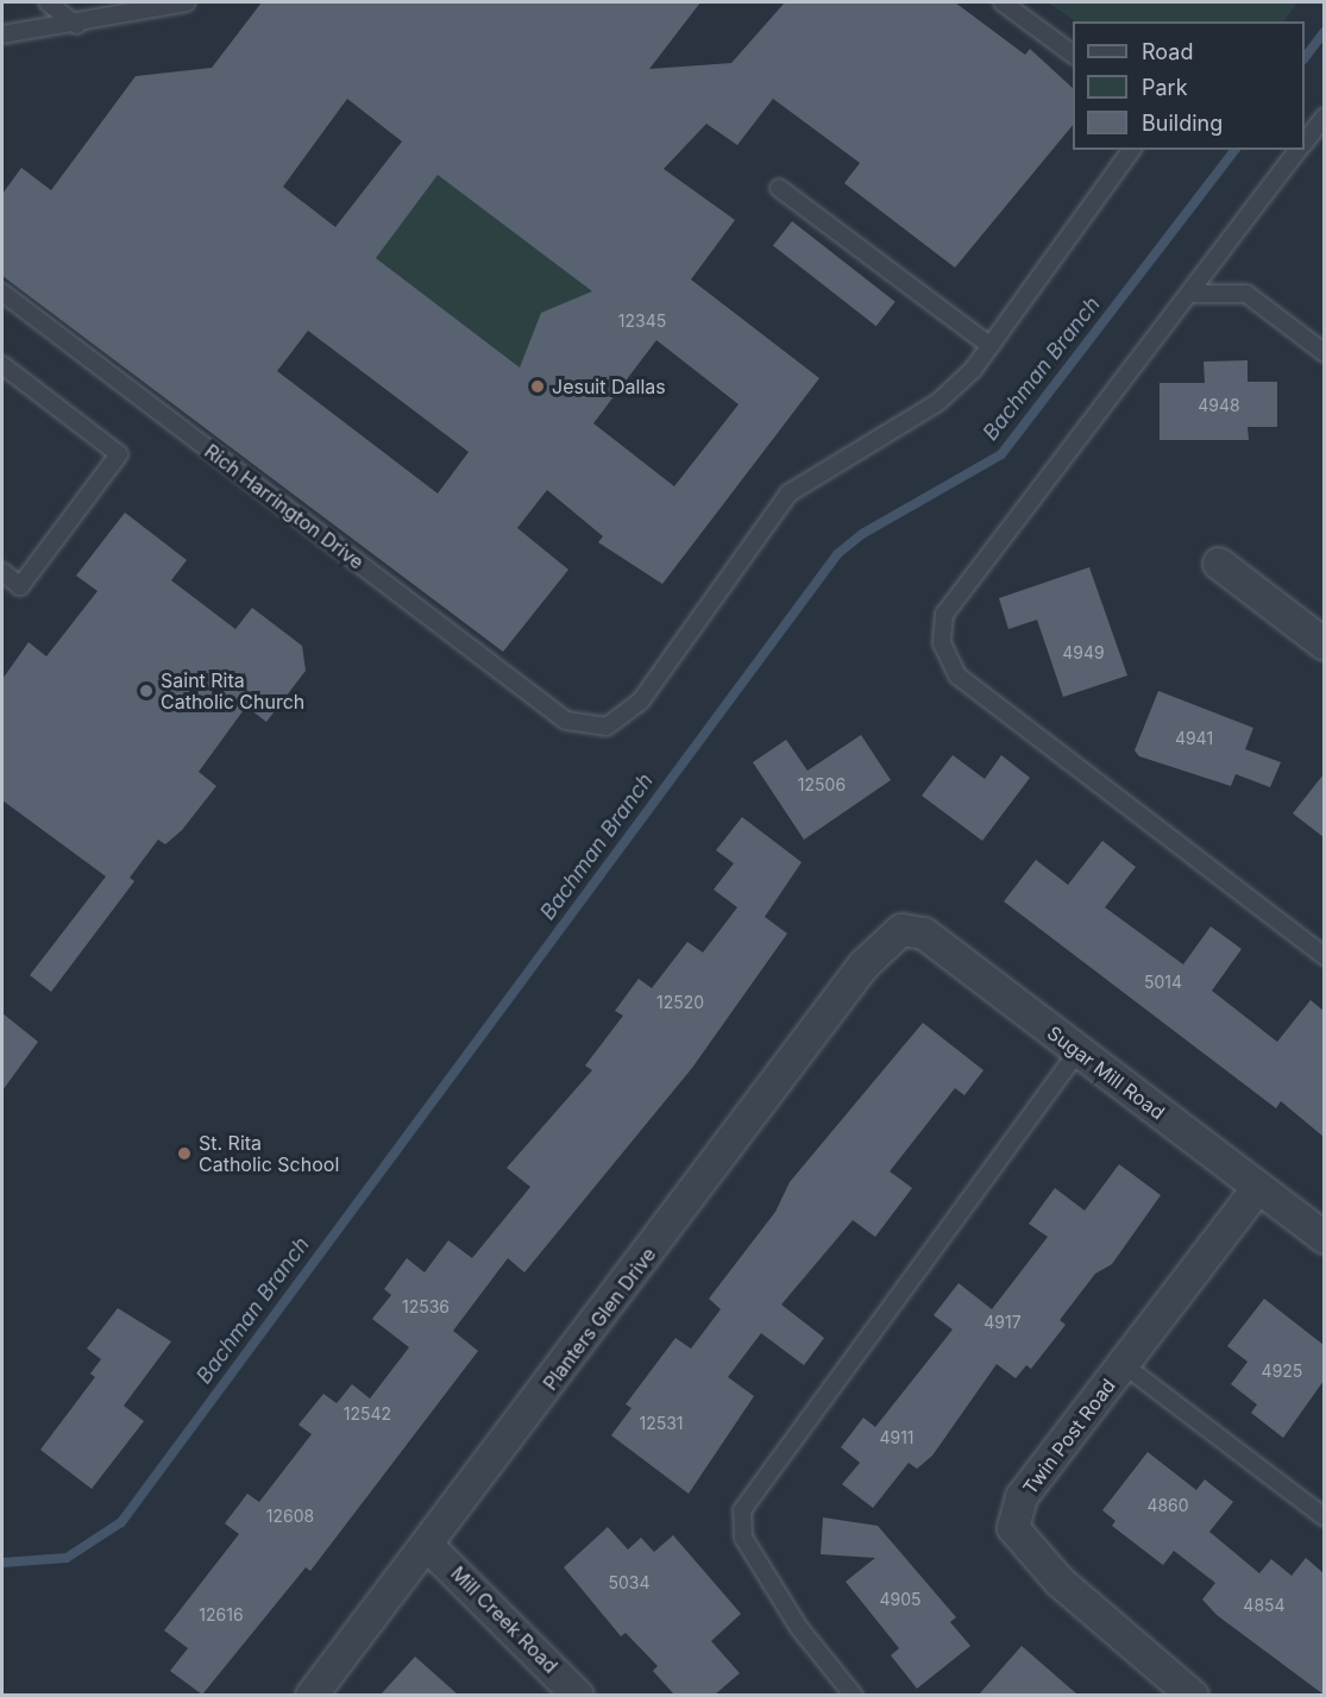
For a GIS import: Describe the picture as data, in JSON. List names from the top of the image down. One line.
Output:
{"streets":{"street":["Sugar Mill Road","Planters Glen Drive","Twin Post Road","Mill Creek Road"],"lane":["Rich Harrington Drive"]},"crossings":[["Sugar Mill Road","Planters Glen Drive"],["Sugar Mill Road","Twin Post Road"],["Planters Glen Drive","Mill Creek Road"]],"water":["Bachman Branch"],"places":["Jesuit Dallas","Saint Rita Catholic Church","St. Rita Catholic School"],"house_numbers":["12345","4948","4949","4941","12506","5014","12520","12536","4917","4925","12542","12531","4911","4860","12608","5034","4905","4854","12616"],"legend":["Road","Park","Building"]}
